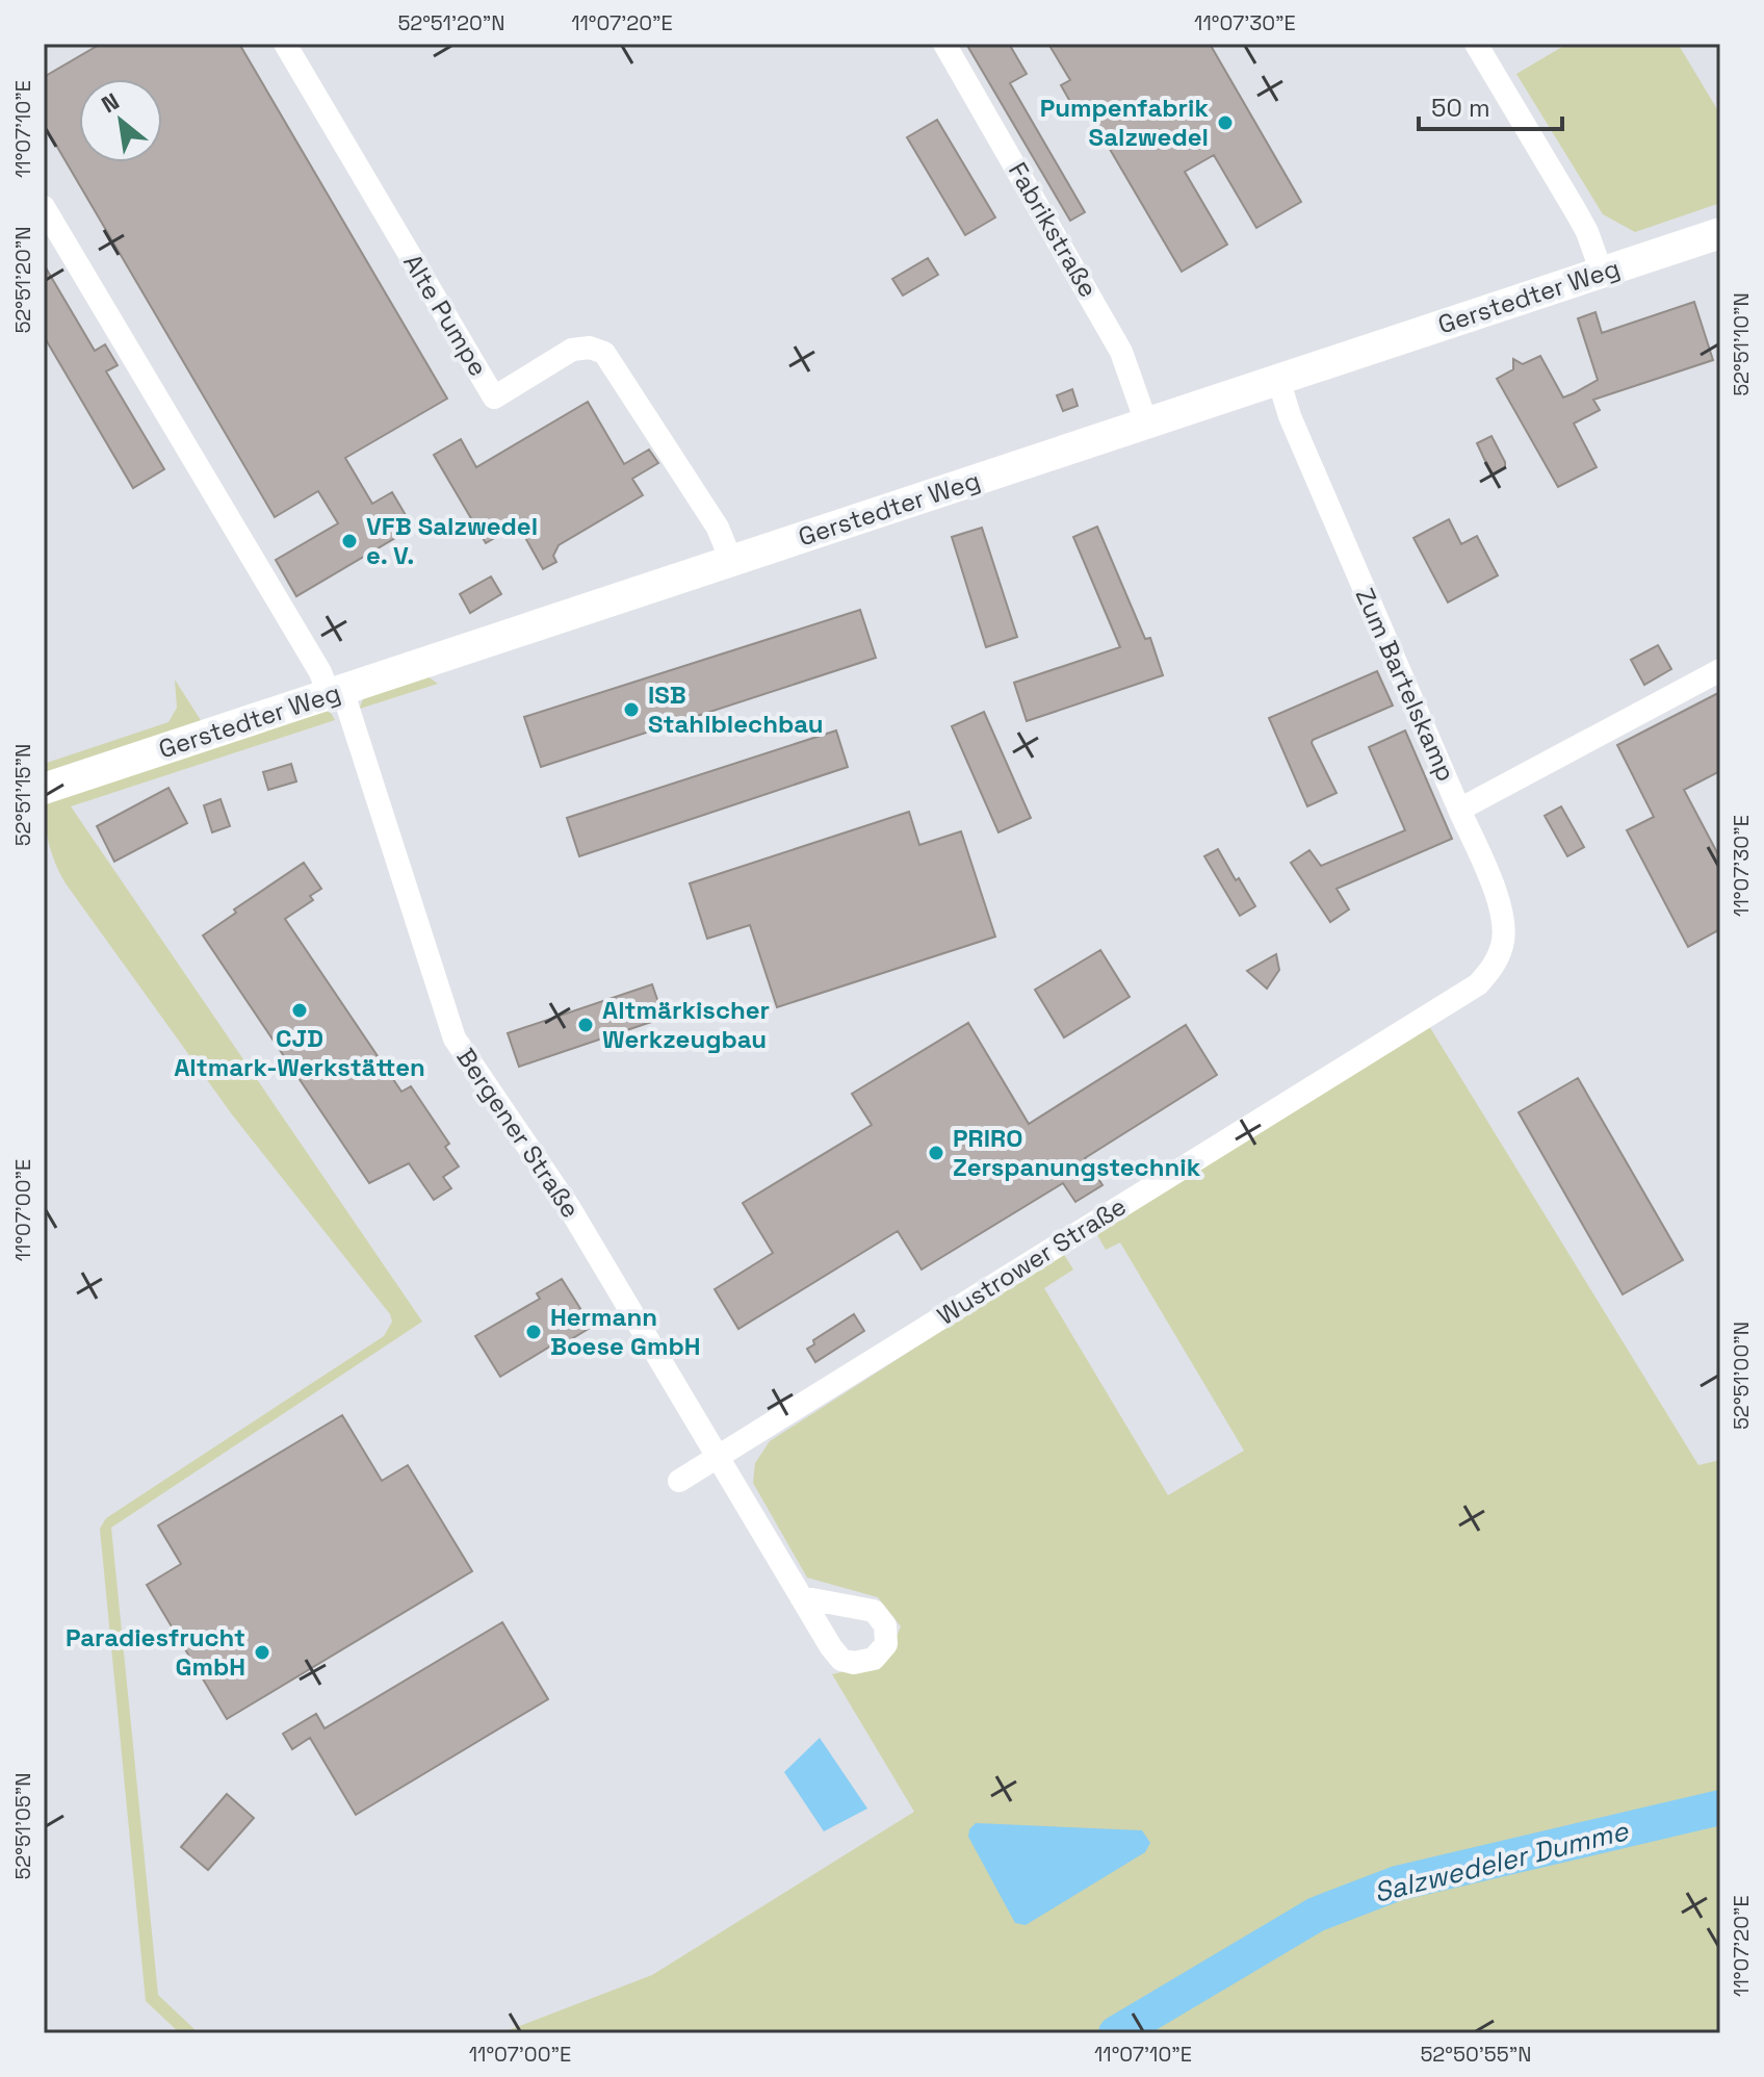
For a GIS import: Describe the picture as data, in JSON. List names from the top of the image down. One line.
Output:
{"streets":{"street":["Fabrikstraße","Gerstedter Weg","Alte Pumpe","Zum Bartelskamp","Bergener Straße","Wustrower Straße"]},"crossings":[["Fabrikstraße","Gerstedter Weg"],["Gerstedter Weg","Alte Pumpe"],["Gerstedter Weg","Zum Bartelskamp"],["Gerstedter Weg","Bergener Straße"],["Zum Bartelskamp","Wustrower Straße"],["Bergener Straße","Wustrower Straße"]],"water":["Salzwedeler Dumme"],"places":["Pumpenfabrik Salzwedel","VFB Salzwedel e. V.","ISB Stahlblechbau","CJD Altmark-Werkstätten","Altmärkischer Werkzeugbau","PRIRO Zerspanungstechnik","Hermann Boese GmbH","Paradiesfrucht GmbH"],"scale_bar":"50 m","north":"top left","coordinates":["52°51'20\"N","11°07'20\"E","11°07'30\"E","11°07'10\"E","52°51'10\"N","52°51'15\"N","11°07'00\"E","52°51'00\"N","52°51'05\"N","52°50'55\"N"]}
